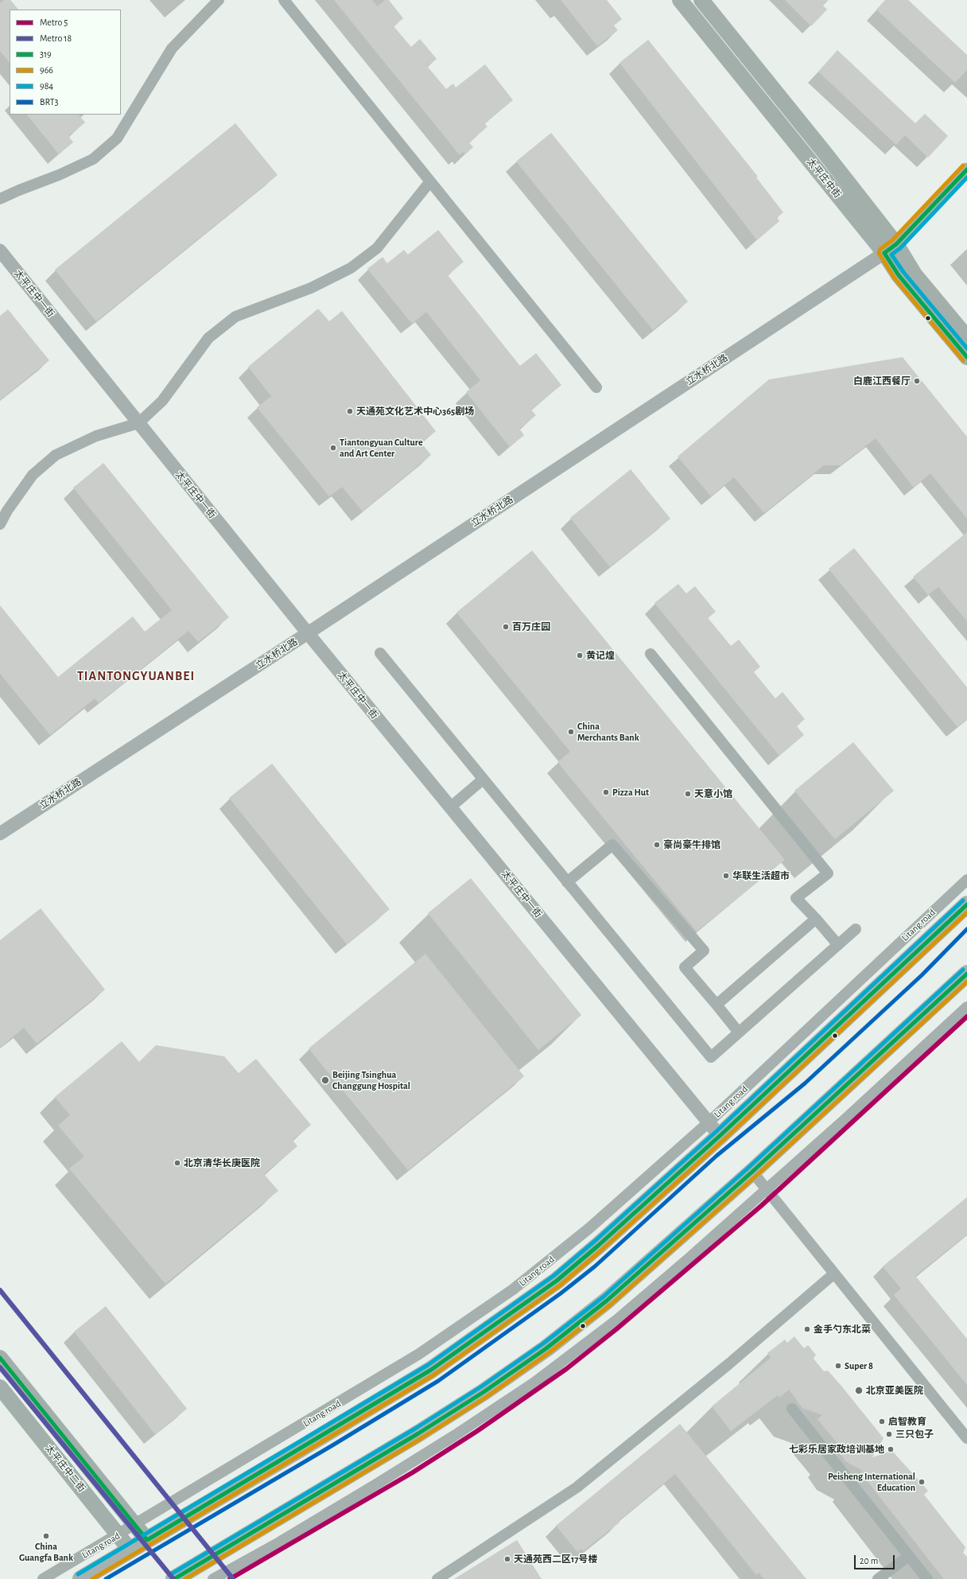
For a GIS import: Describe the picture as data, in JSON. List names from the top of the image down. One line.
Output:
{"streets":{"main road":["太平庄中街","Litang road","太平庄中二街"],"street":["太平庄中一街","立水桥北路"]},"crossings":[["太平庄中街","立水桥北路"],["太平庄中一街","立水桥北路"],["太平庄中一街","Litang road"],["Litang road","太平庄中二街"]],"districts":["TIANTONGYUANBEI"],"places":["白鹿江西餐厅","天通苑文化艺术中心365剧场","Tiantongyuan Culture and Art Center","百万庄园","黄记煌","China Merchants Bank","Pizza Hut","天意小馆","豪尚豪牛排馆","华联生活超市","Beijing Tsinghua Changgung Hospital","北京清华长庚医院","金手勺东北菜","Super 8","北京亚美医院","启智教育","三只包子","七彩乐居家政培训基地","Peisheng International Education","China Guangfa Bank","天通苑西二区17号楼"],"lines":["transit line 966","transit line 319","transit line 984","transit line BRT3","metro line 5","metro line 18"],"legend":["Metro 5","Metro 18","319","966","984","BRT3"],"scale_bar":"20 m"}
